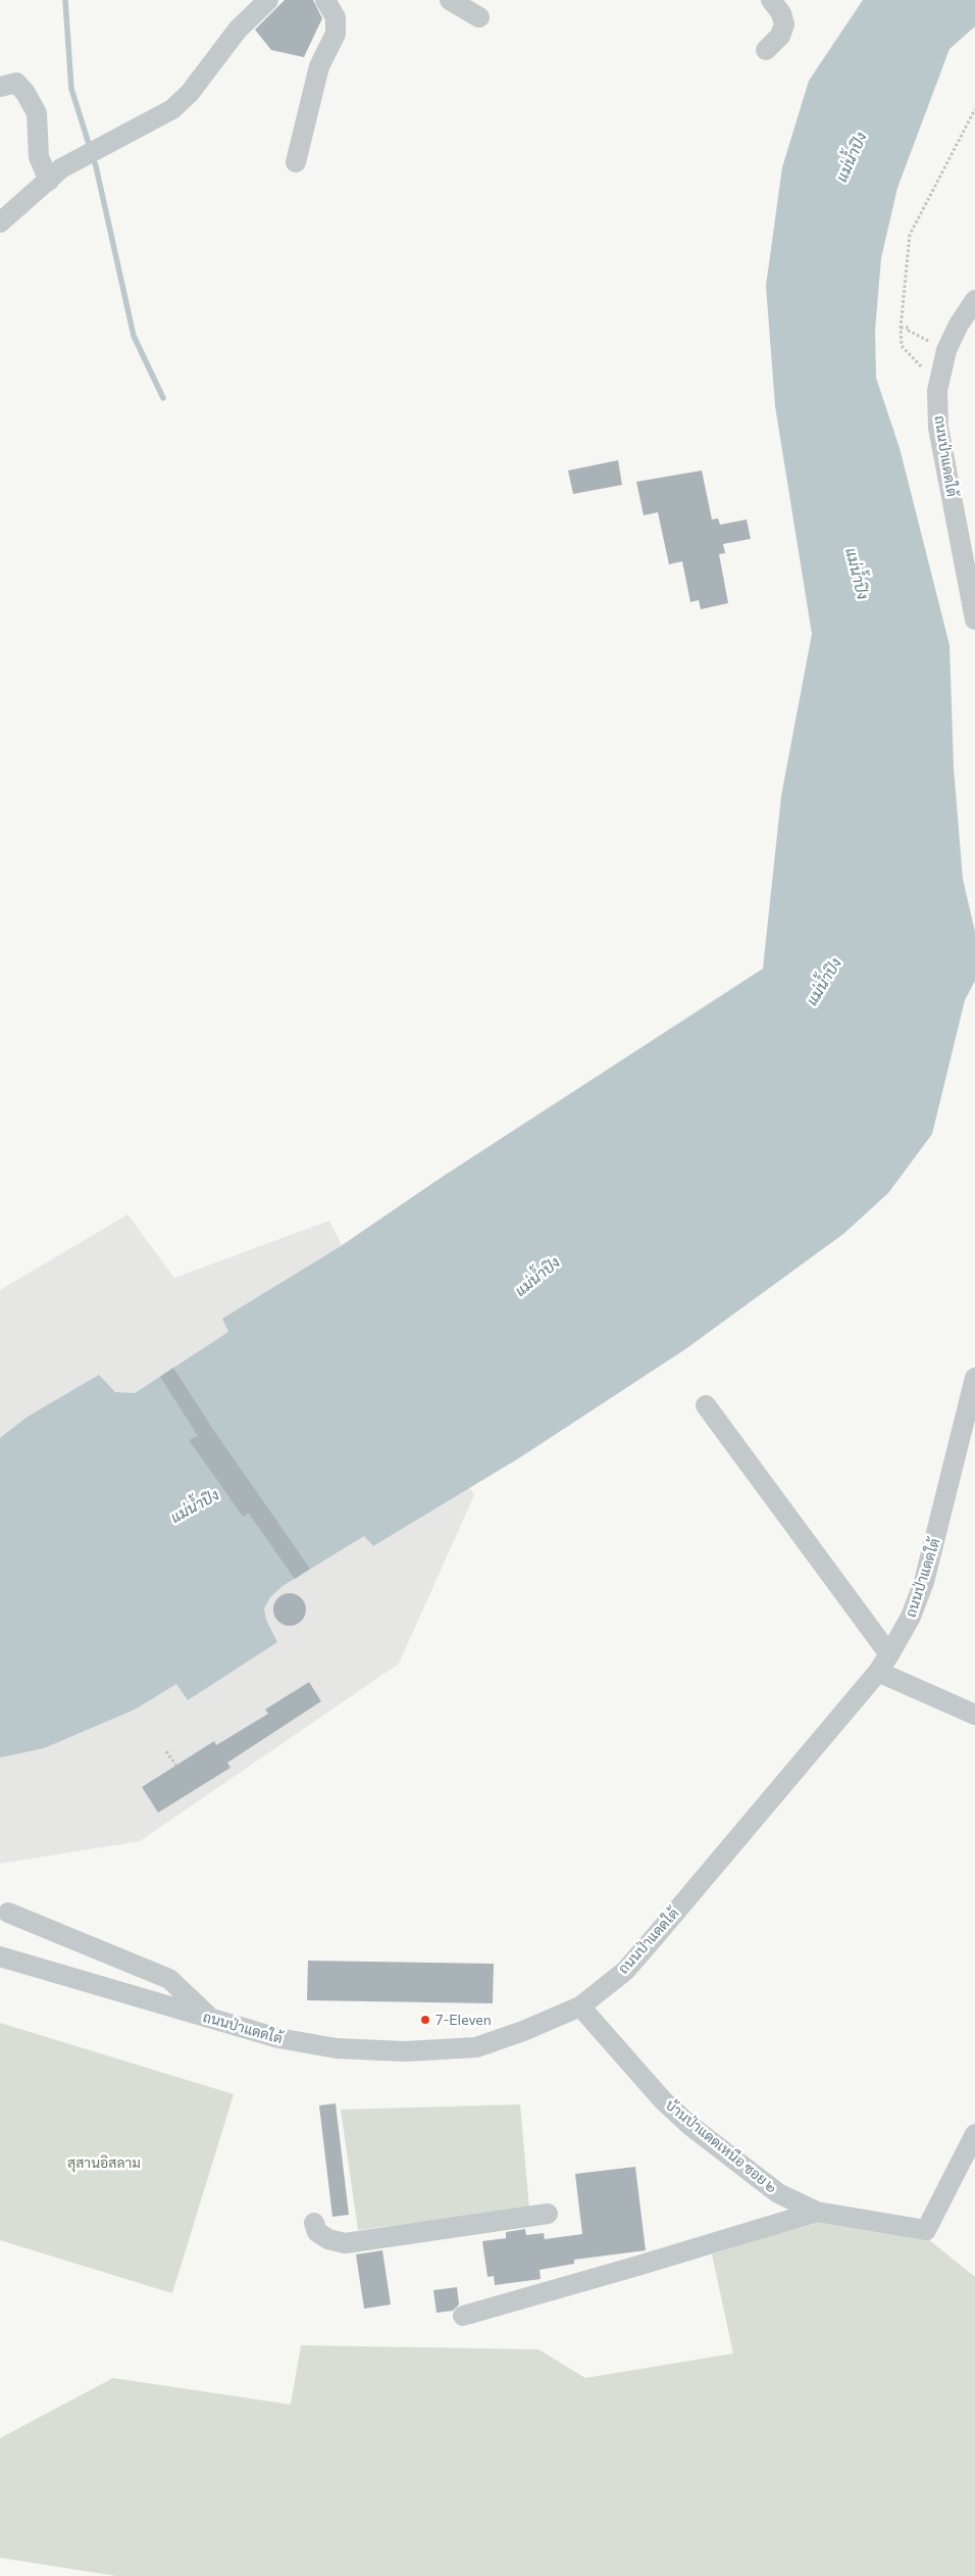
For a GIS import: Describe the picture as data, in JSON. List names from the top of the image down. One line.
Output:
{"streets":{"street":["ถนนป่าแดดใต้","บ้านป่าแดดเหนือ ซอย ๒"]},"crossings":[["ถนนป่าแดดใต้","บ้านป่าแดดเหนือ ซอย ๒"]],"water":["แม่น้ำปิง"],"parks":["สุสานอิสลาม"],"places":["7-Eleven"]}
